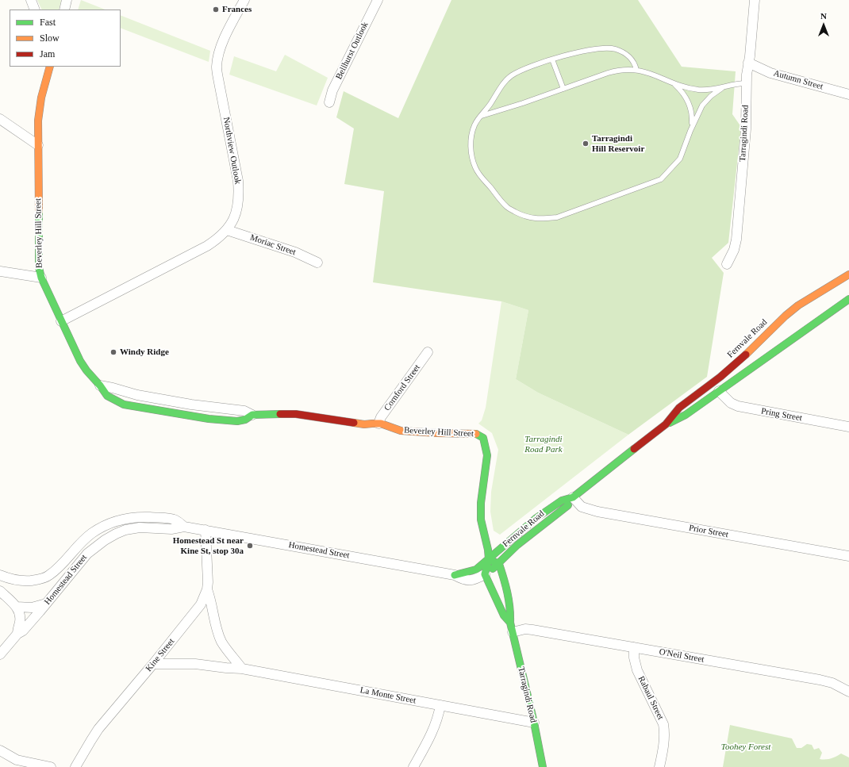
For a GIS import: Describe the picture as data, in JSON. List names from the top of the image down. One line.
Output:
{"streets":{"street":["Bellhurst Outlook","Autumn Street","Tarragindi Road","Northview Outlook","Beverley Hill Street","Moriac Street","Fernvale Road","Cornford Street","Pring Street","Prior Street","Homestead Street","Kine Street","O'Neil Street","La Monte Street","Rabaul Street"]},"crossings":[["Autumn Street","Tarragindi Road"],["Tarragindi Road","Fernvale Road"],["Tarragindi Road","Homestead Street"],["Tarragindi Road","O'Neil Street"],["Tarragindi Road","La Monte Street"],["Northview Outlook","Beverley Hill Street"],["Northview Outlook","Moriac Street"],["Beverley Hill Street","Fernvale Road"],["Beverley Hill Street","Cornford Street"],["Beverley Hill Street","Homestead Street"],["Fernvale Road","Pring Street"],["Fernvale Road","Prior Street"],["Fernvale Road","Homestead Street"],["Homestead Street","Kine Street"],["Kine Street","La Monte Street"],["O'Neil Street","Rabaul Street"]],"parks":["Tarragindi Road Park","Toohey Forest"],"places":["Frances","Tarragindi Hill Reservoir","Windy Ridge","Homestead St near Kine St, stop 30a"],"legend":["Fast","Slow","Jam"],"north":"top"}
